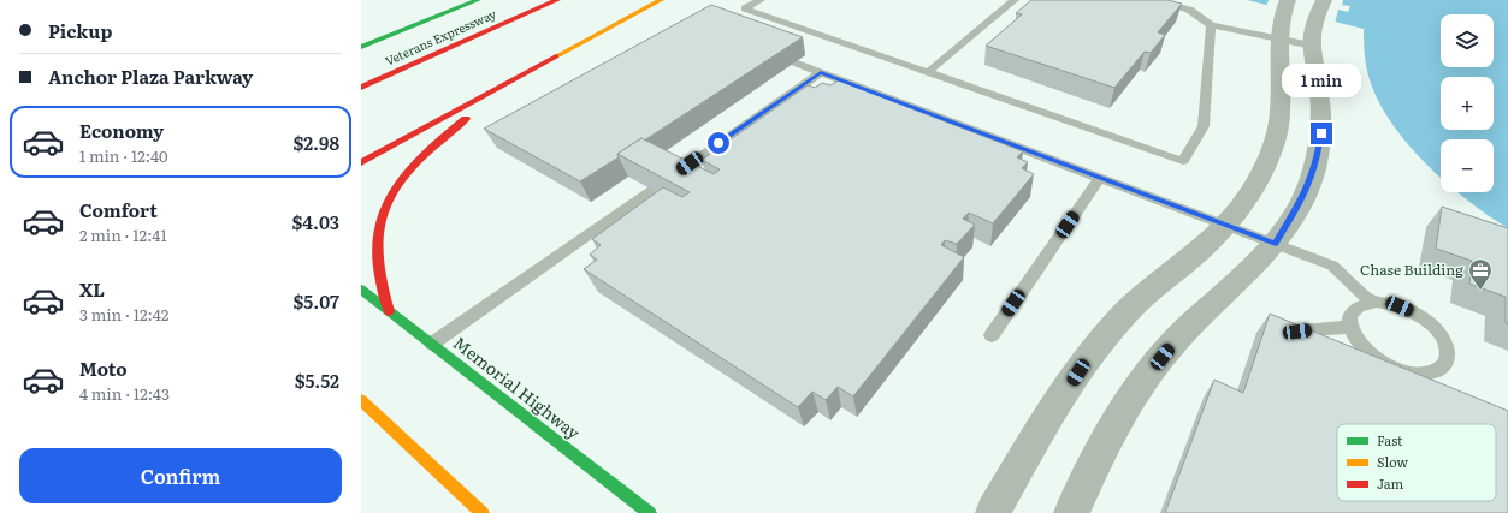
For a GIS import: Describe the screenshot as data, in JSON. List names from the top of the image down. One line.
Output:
{"streets":{"main road":["Veterans Expressway","Memorial Highway"]},"places":{"office":["Chase Building"]},"legend":["Fast","Slow","Jam"],"page":{"banner":["Pickup","Anchor Plaza Parkway"],"map_buttons":["+","−"],"bubble":"1 min","list":[{"name":"Economy","note":"1 min · 12:40","value":"$2.98"},{"name":"Comfort","note":"2 min · 12:41","value":"$4.03"},{"name":"XL","note":"3 min · 12:42","value":"$5.07"},{"name":"Moto","note":"4 min · 12:43","value":"$5.52"}],"buttons":"Confirm"}}
